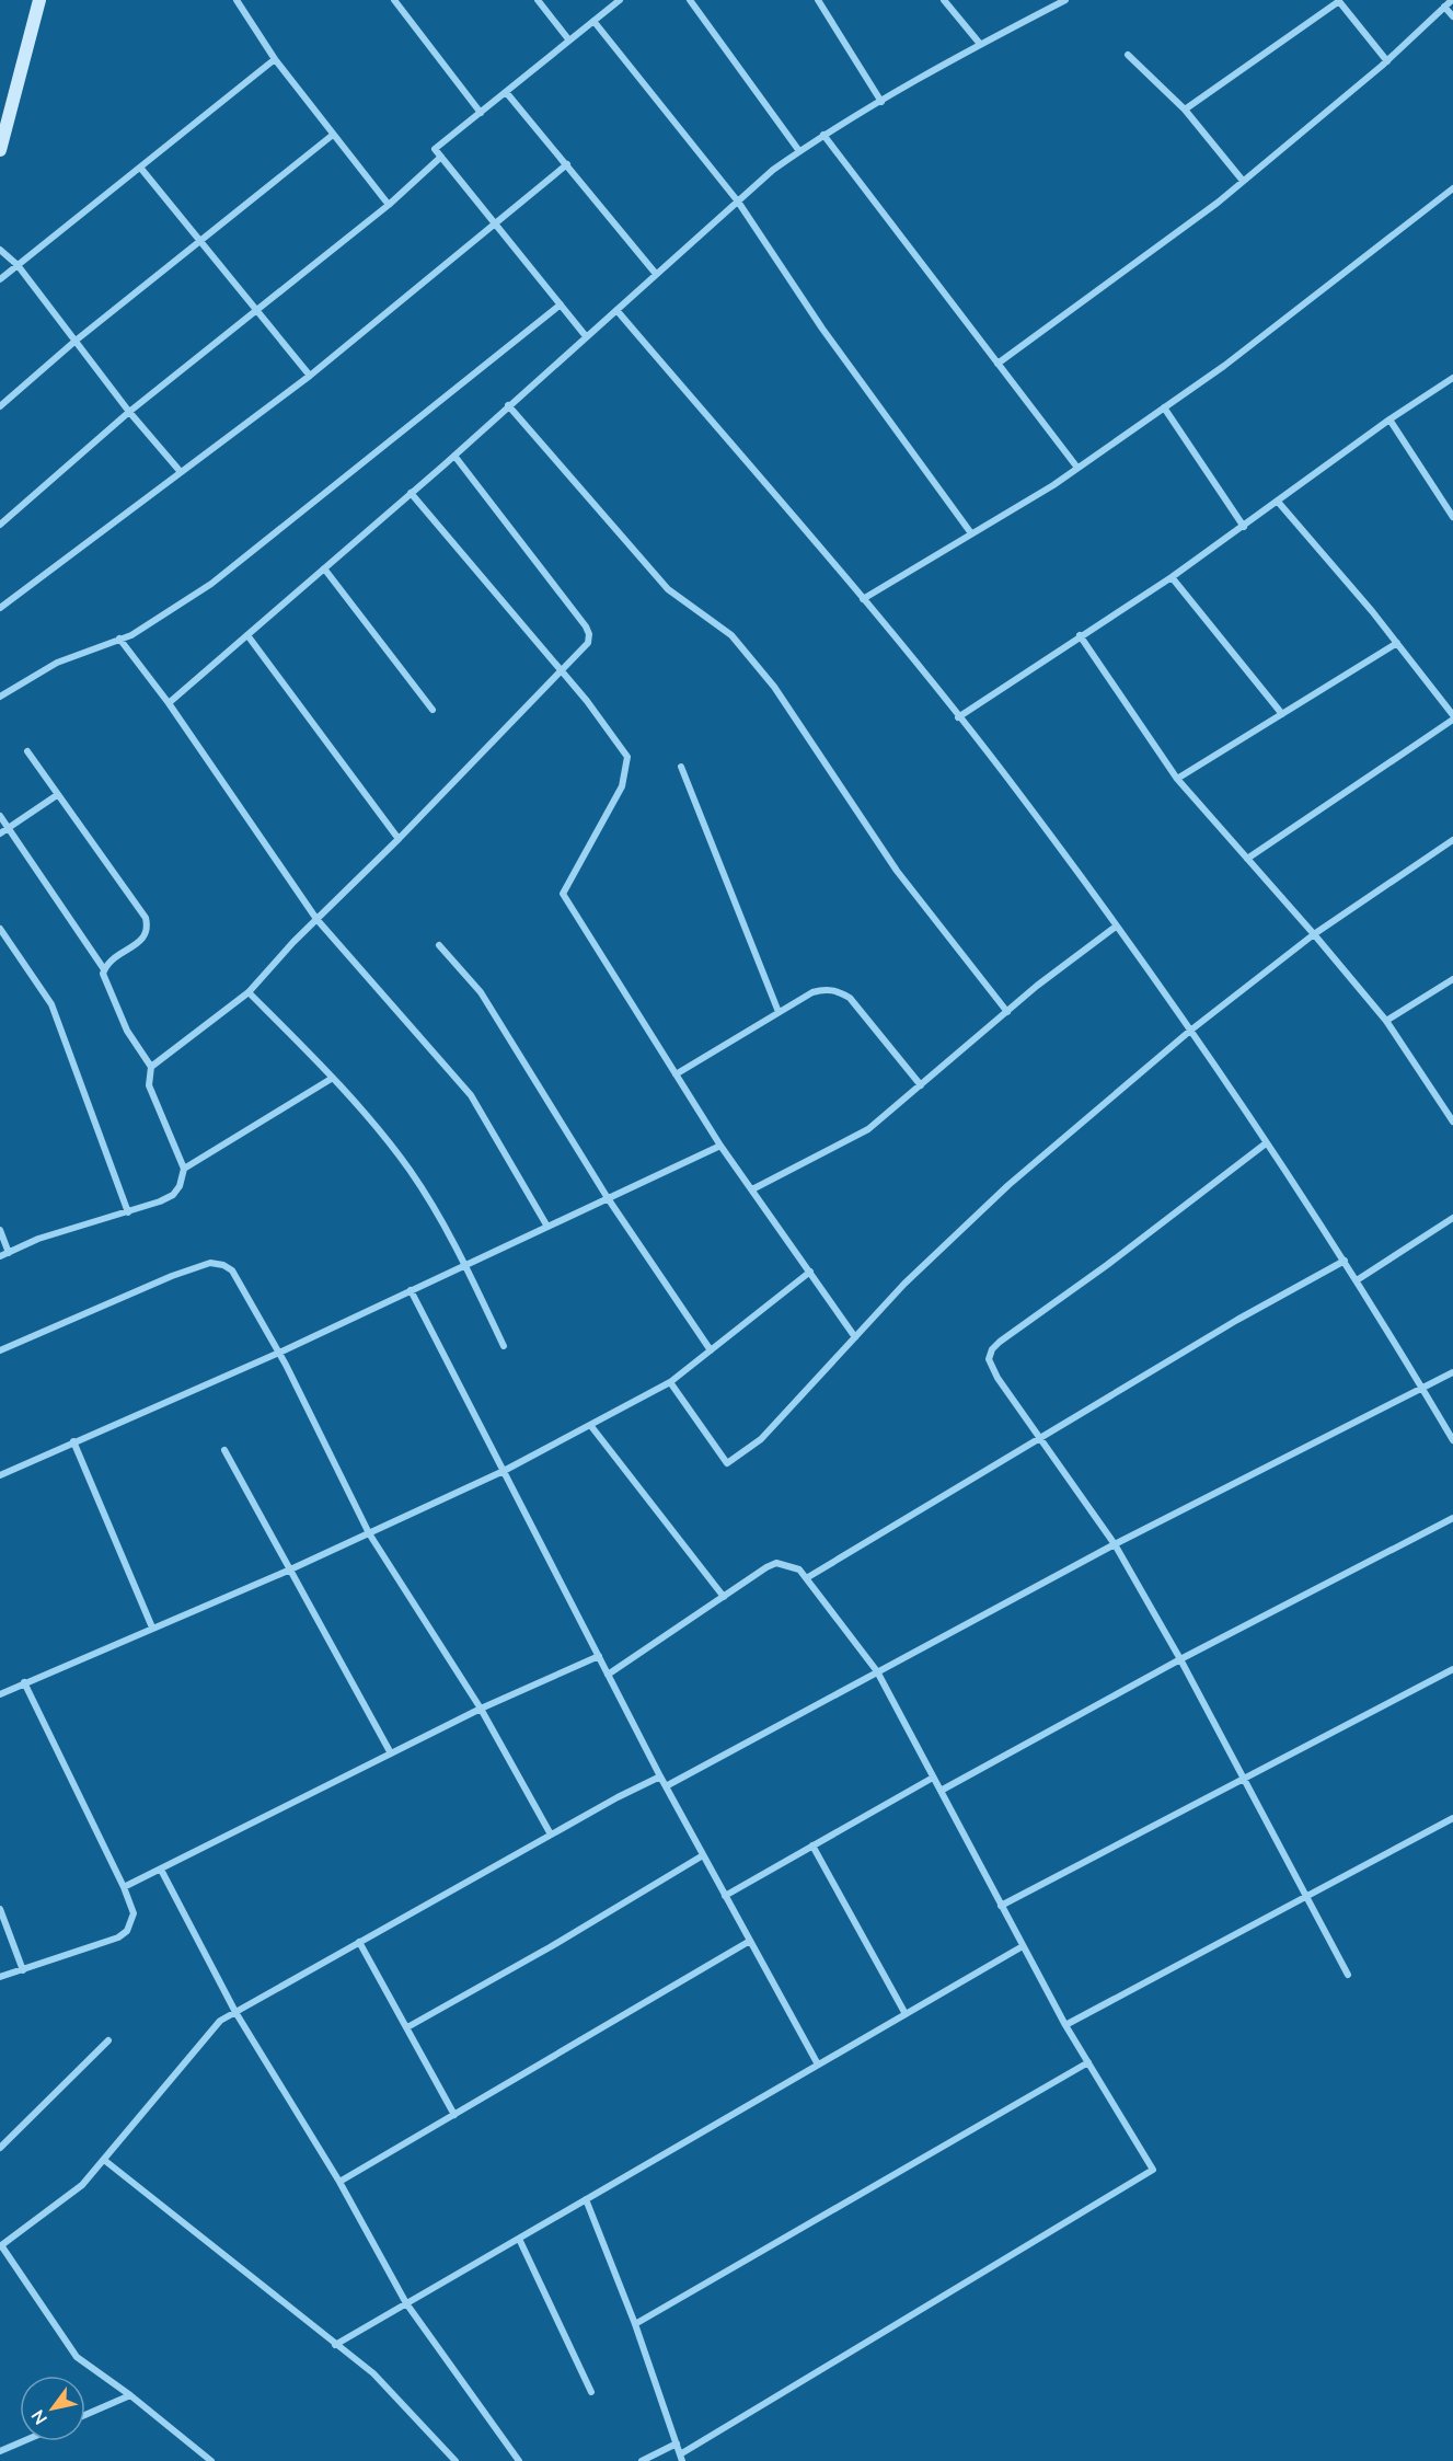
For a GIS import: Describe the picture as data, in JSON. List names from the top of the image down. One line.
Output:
{"north":"bottom left"}
